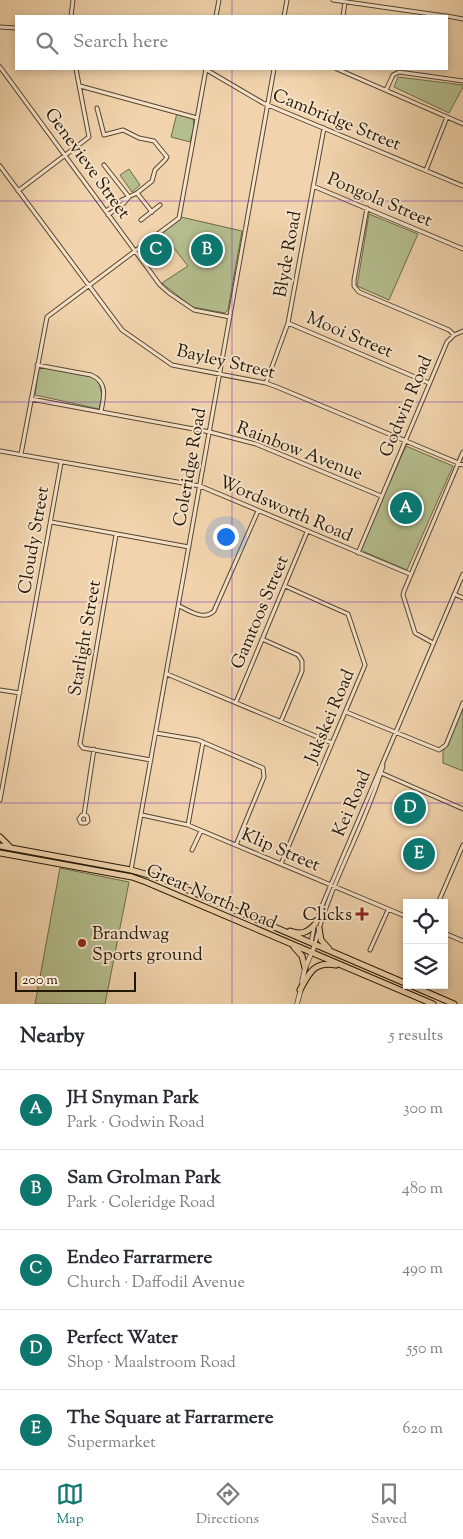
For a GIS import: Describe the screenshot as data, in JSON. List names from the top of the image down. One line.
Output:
{"streets":{"main road":["Great North Road"],"street":["Cambridge Street","Genevieve Street","Pongola Street","Blyde Road","Mooi Street","Bayley Street","Godwin Road","Rainbow Avenue","Coleridge Road","Wordsworth Road","Cloudy Street","Gamtoos Street","Starlight Street","Jukskei Road","Kei Road","Klip Street"]},"crossings":[["Cambridge Street","Blyde Road"],["Cambridge Street","Coleridge Road"],["Genevieve Street","Coleridge Road"],["Pongola Street","Blyde Road"],["Blyde Road","Mooi Street"],["Blyde Road","Bayley Street"],["Mooi Street","Godwin Road"],["Bayley Street","Godwin Road"],["Bayley Street","Coleridge Road"],["Godwin Road","Rainbow Avenue"],["Godwin Road","Wordsworth Road"],["Rainbow Avenue","Coleridge Road"],["Coleridge Road","Wordsworth Road"],["Coleridge Road","Klip Street"],["Coleridge Road","Great North Road"],["Wordsworth Road","Cloudy Street"],["Wordsworth Road","Gamtoos Street"],["Gamtoos Street","Jukskei Road"],["Jukskei Road","Klip Street"],["Kei Road","Klip Street"],["Kei Road","Great North Road"]],"places":{"health":["Clicks"],"other":["Brandwag Sports ground"]},"scale_bar":"200 m","page":{"search":"Search here","pins":["B","C","A","D","E"],"scale":"200 m","heading":["Nearby","5 results"],"list":[{"mark":"A","name":"JH Snyman Park","note":"Park · Godwin Road","value":"300 m"},{"mark":"B","name":"Sam Grolman Park","note":"Park · Coleridge Road","value":"480 m"},{"mark":"C","name":"Endeo Farrarmere","note":"Church · Daffodil Avenue","value":"490 m"},{"mark":"D","name":"Perfect Water","note":"Shop · Maalstroom Road","value":"550 m"},{"mark":"E","name":"The Square at Farrarmere","note":"Supermarket","value":"620 m"}],"nav":["Map","Directions","Saved"]}}
